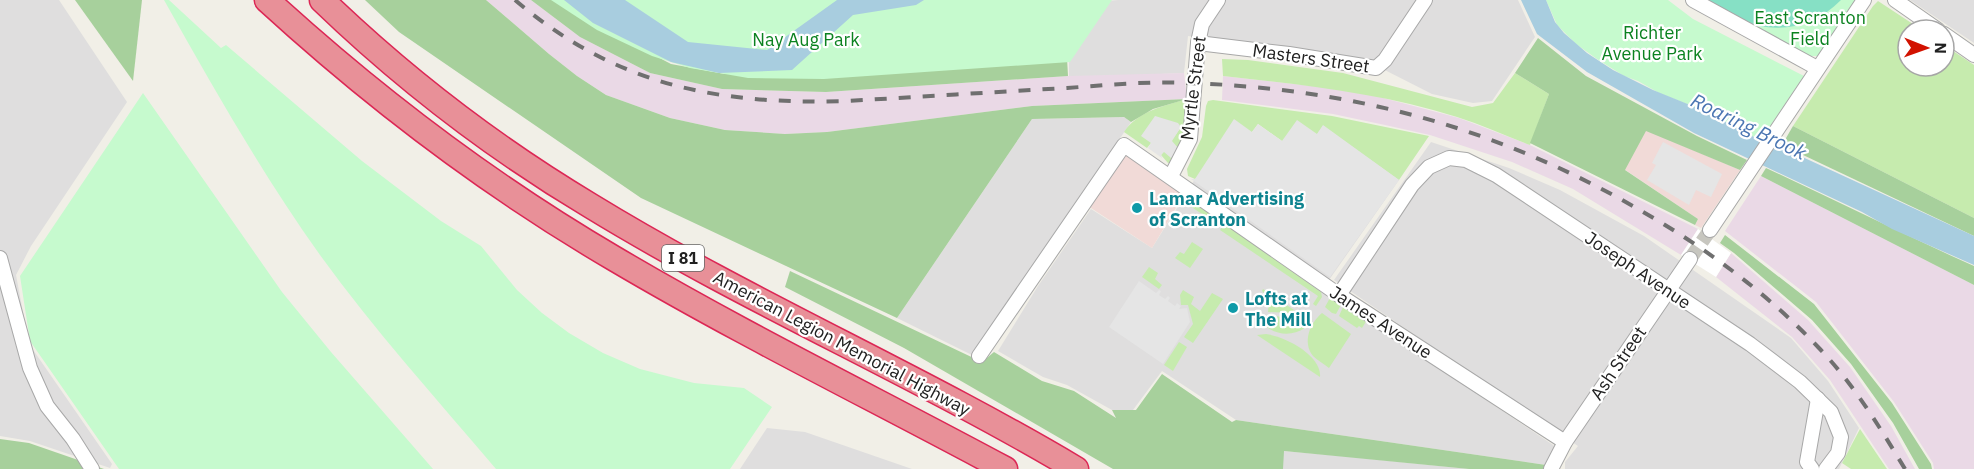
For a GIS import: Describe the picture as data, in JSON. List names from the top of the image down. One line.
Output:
{"streets":{"highway":["I 81","American Legion Memorial Highway"],"street":["Masters Street","Myrtle Street","Joseph Avenue","James Avenue","Ash Street"]},"crossings":[["Masters Street","Myrtle Street"],["Myrtle Street","James Avenue"],["Joseph Avenue","James Avenue"],["Joseph Avenue","Ash Street"],["James Avenue","Ash Street"]],"water":["Roaring Brook"],"parks":["East Scranton Field","Richter Avenue Park","Nay Aug Park"],"places":["Lamar Advertising of Scranton","Lofts at The Mill"],"north":"right"}
